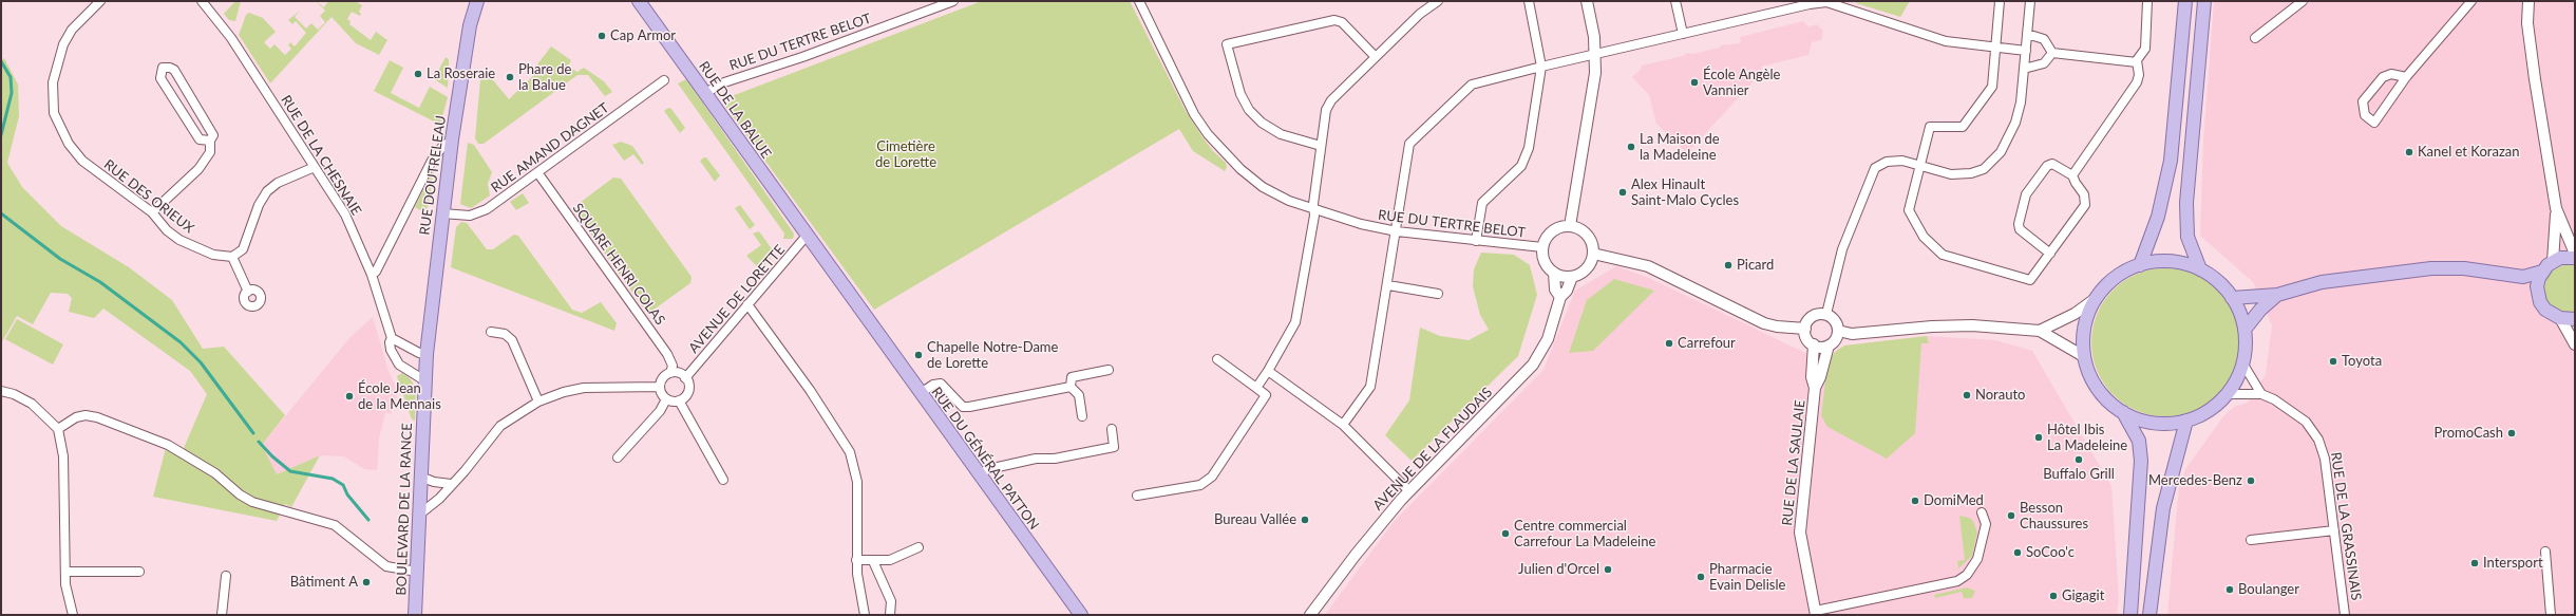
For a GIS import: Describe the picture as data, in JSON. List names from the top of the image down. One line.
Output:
{"streets":{"main road":["RUE DE LA BALUE","RUE DOUTRELEAU","RUE DU GÉNÉRAL PATTON","BOULEVARD DE LA RANCE"],"street":["RUE DU TERTRE BELOT","RUE AMAND DAGNET","RUE DE LA CHESNAIE","RUE DES ORIEUX","SQUARE HENRI COLAS","AVENUE DE LORETTE","AVENUE DE LA FLAUDAIS","RUE DE LA SAULAIE","RUE DE LA GRASSINAIS"]},"crossings":[["RUE DU TERTRE BELOT","RUE DE LA BALUE"],["RUE DU TERTRE BELOT","AVENUE DE LA FLAUDAIS"],["RUE DE LA BALUE","AVENUE DE LORETTE"],["RUE DE LA BALUE","RUE DU GÉNÉRAL PATTON"],["RUE AMAND DAGNET","RUE DOUTRELEAU"],["RUE AMAND DAGNET","SQUARE HENRI COLAS"],["RUE DE LA CHESNAIE","BOULEVARD DE LA RANCE"],["RUE DOUTRELEAU","BOULEVARD DE LA RANCE"],["SQUARE HENRI COLAS","AVENUE DE LORETTE"],["AVENUE DE LORETTE","RUE DU GÉNÉRAL PATTON"]],"parks":["Cimetière de Lorette"],"places":["Cap Armor","La Roseraie","Phare de la Balue","École Angèle Vannier","La Maison de la Madeleine","Kanel et Korazan","Alex Hinault Saint-Malo Cycles","Picard","Carrefour","Chapelle Notre-Dame de Lorette","Toyota","Norauto","École Jean de la Mennais","PromoCash","Hôtel Ibis La Madeleine","Buffalo Grill","Mercedes-Benz","DomiMed","Besson Chaussures","Bureau Vallée","Centre commercial Carrefour La Madeleine","SoCoo'c","Intersport","Julien d'Orcel","Pharmacie Evain Delisle","Bâtiment A","Boulanger","Gigagit"]}
